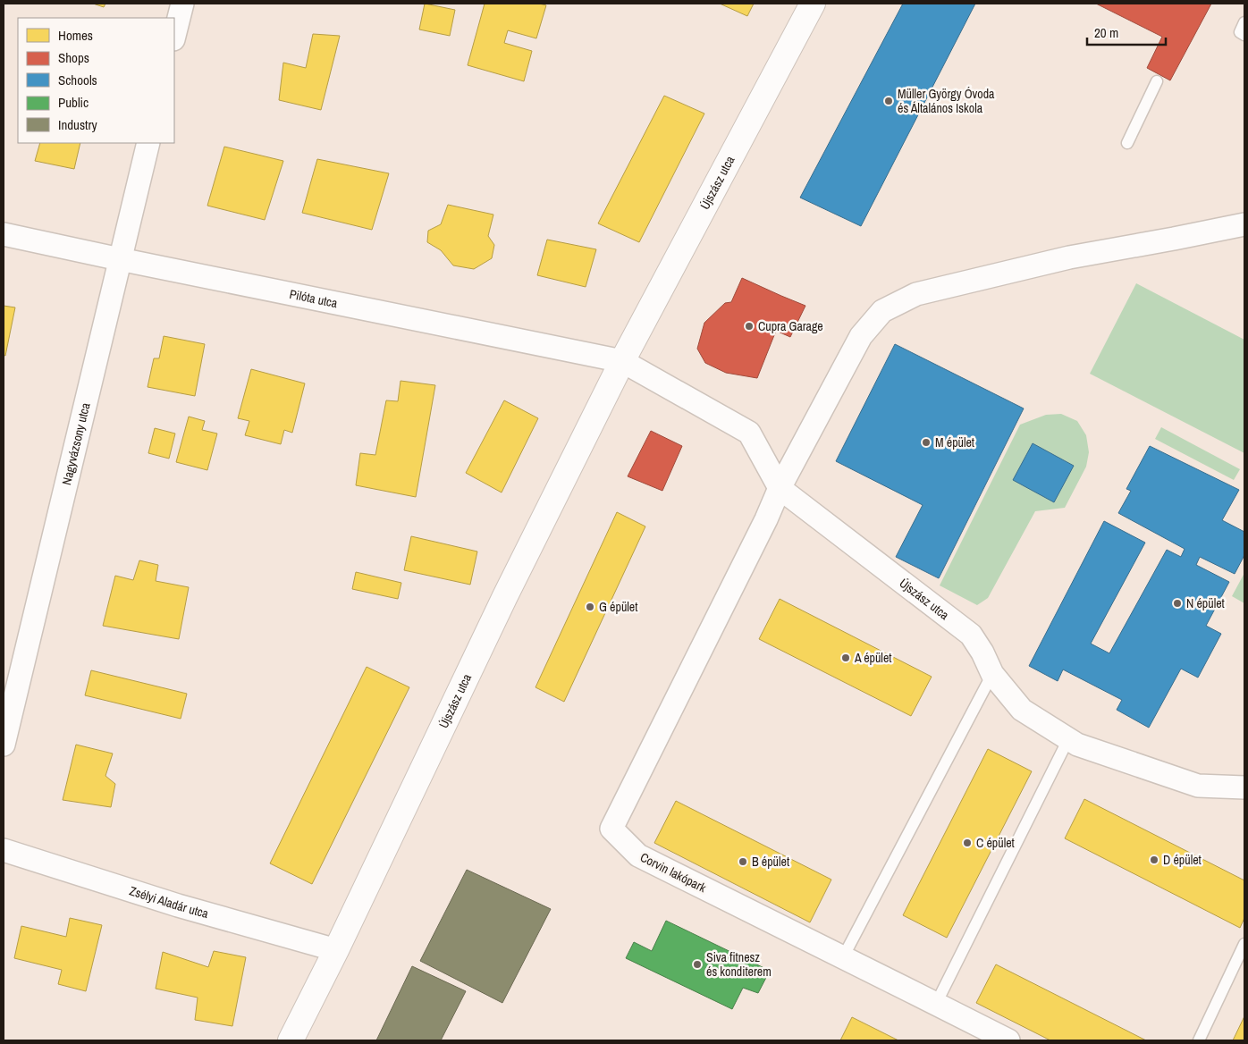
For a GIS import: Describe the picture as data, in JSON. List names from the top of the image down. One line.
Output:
{"streets":{"street":["Újszász utca","Pilóta utca","Nagyvázsony utca","Corvin lakópark","Zsélyi Aladár utca"]},"crossings":[["Újszász utca","Pilóta utca"],["Újszász utca","Corvin lakópark"],["Újszász utca","Zsélyi Aladár utca"],["Pilóta utca","Nagyvázsony utca"]],"places":["Müller György Óvoda és Általános Iskola","Cupra Garage","M épület","N épület","G épület","A épület","C épület","D épület","B épület","Siva fitnesz és konditerem"],"legend":["Homes","Shops","Schools","Public","Industry"],"scale_bar":"20 m"}
